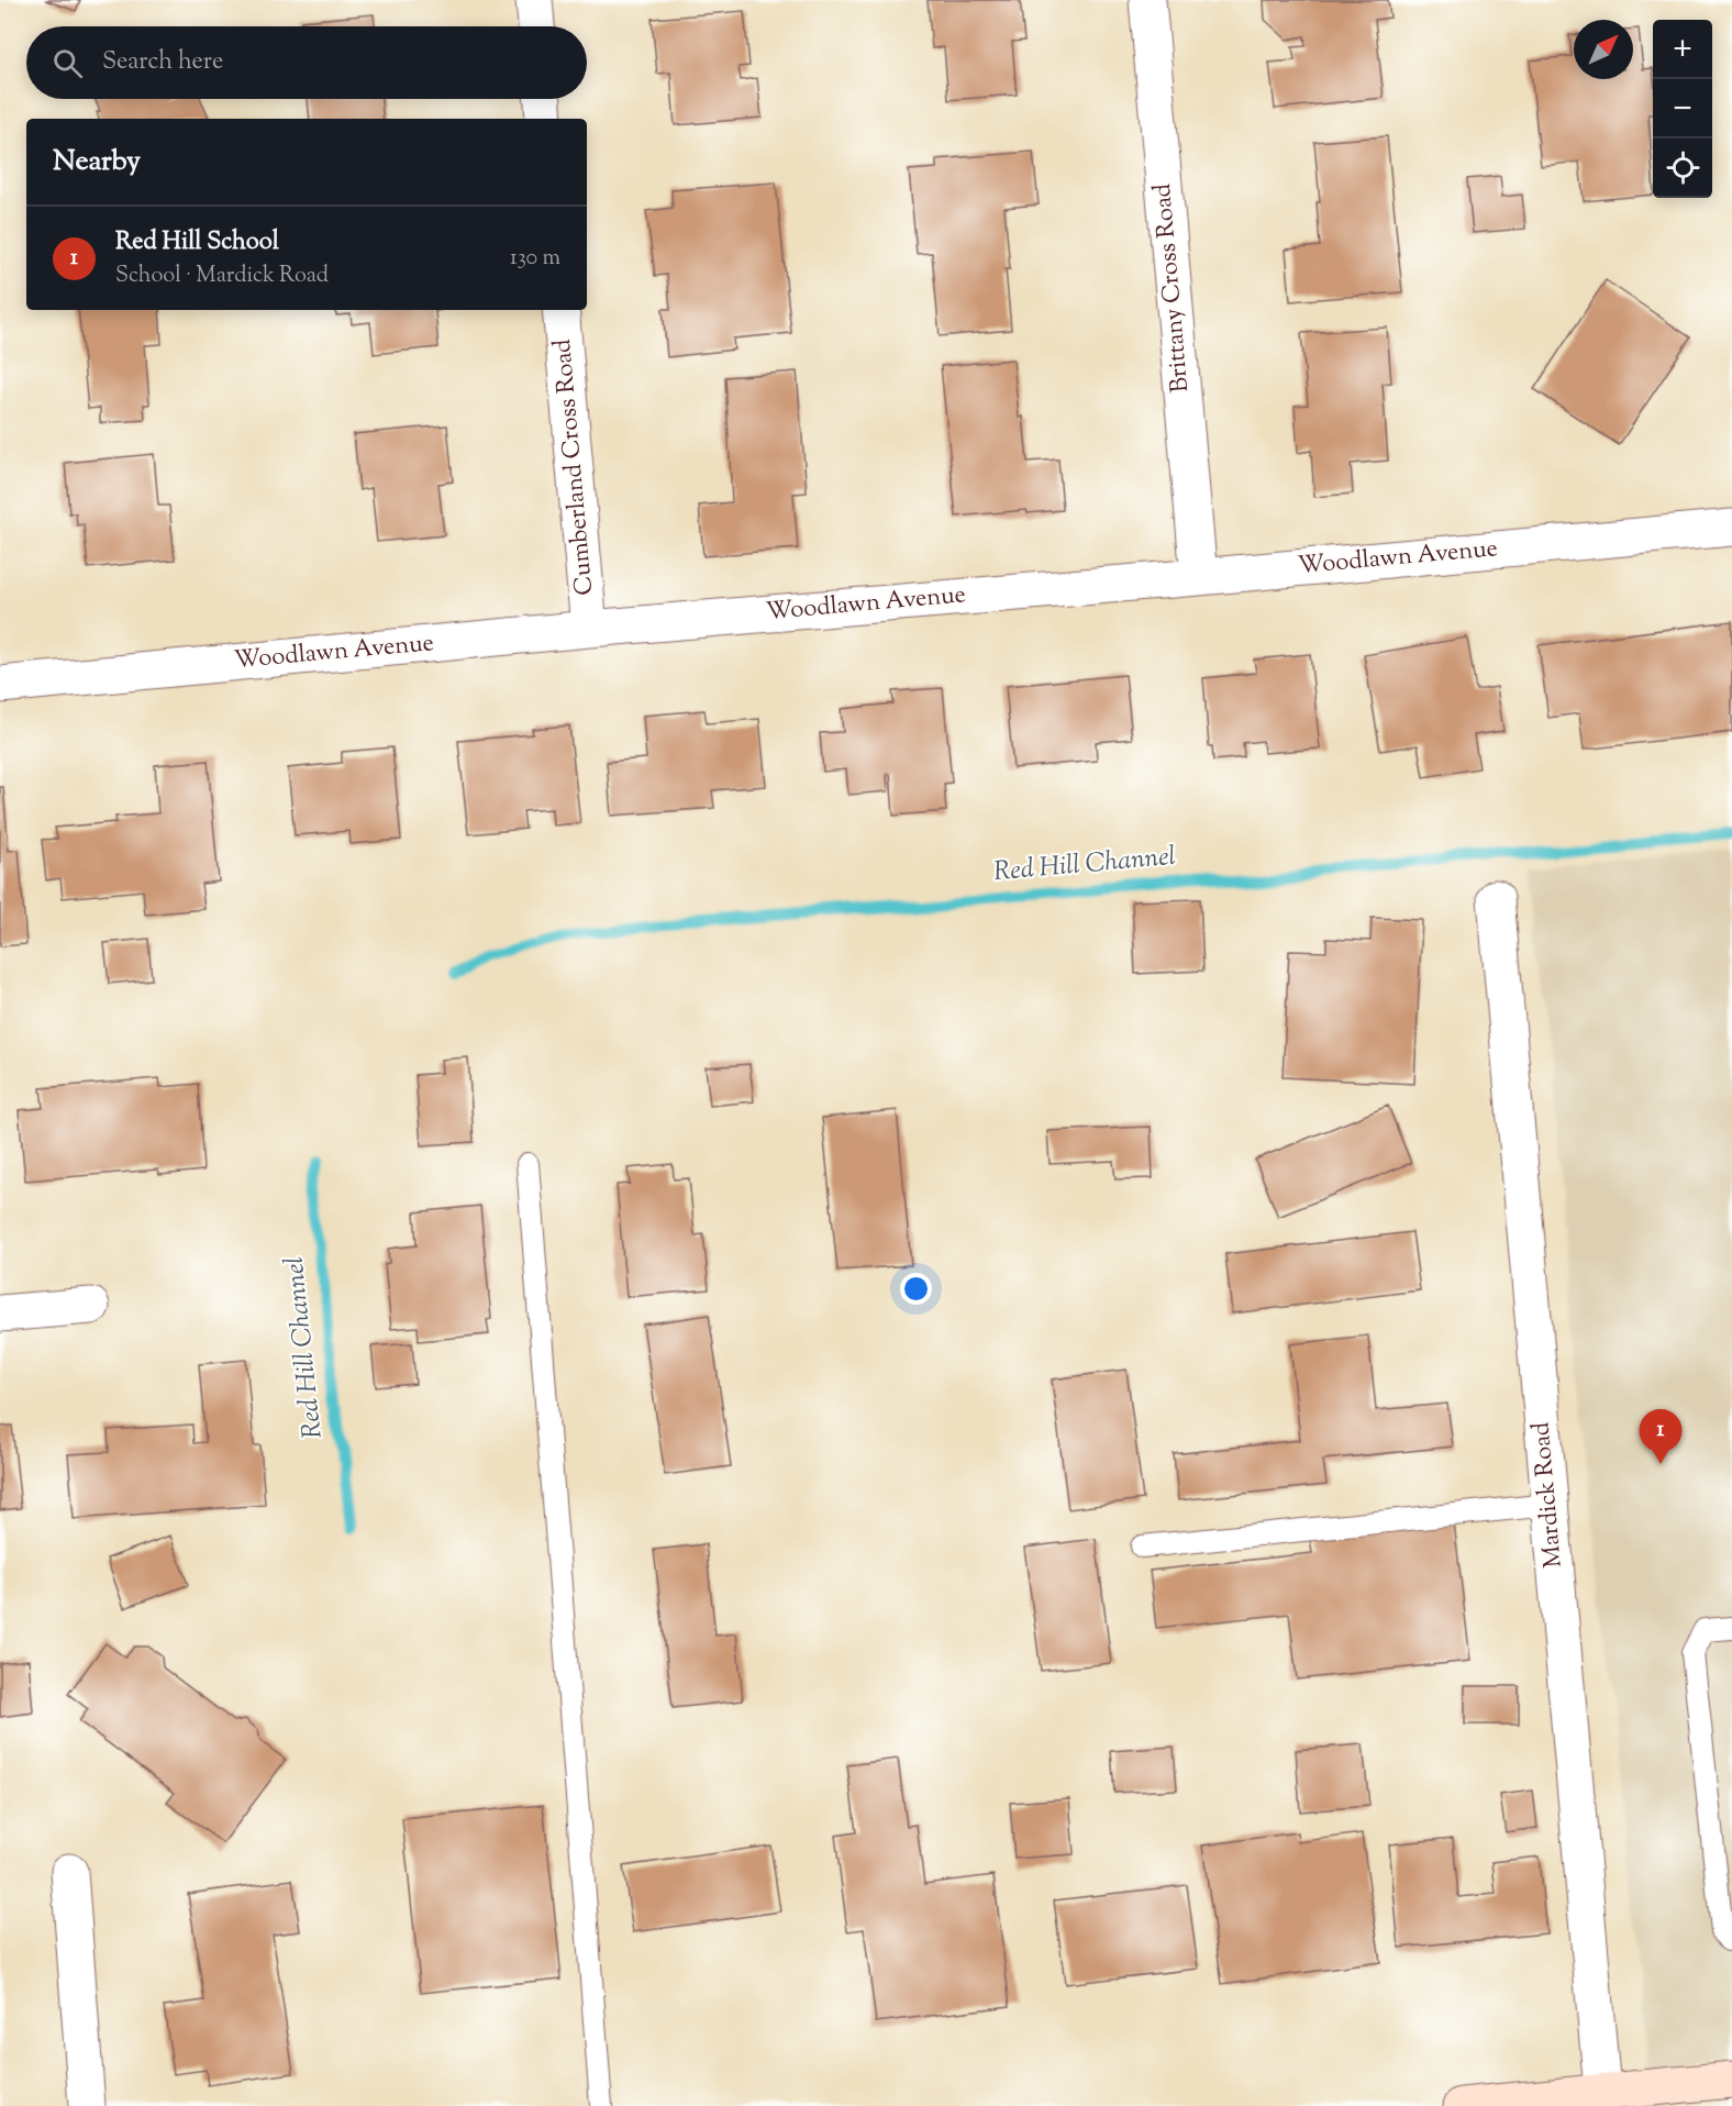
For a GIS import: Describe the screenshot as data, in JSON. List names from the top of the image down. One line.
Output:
{"streets":{"street":["Brittany Cross Road","Cumberland Cross Road","Woodlawn Avenue","Mardick Road"]},"crossings":[["Brittany Cross Road","Woodlawn Avenue"],["Cumberland Cross Road","Woodlawn Avenue"]],"water":["Red Hill Channel"],"north":"top right","page":{"map_buttons":["+","−"],"search":"Search here","heading":"Nearby","list":[{"mark":"1","name":"Red Hill School","note":"School · Mardick Road","value":"130 m"}],"pins":"1"}}
